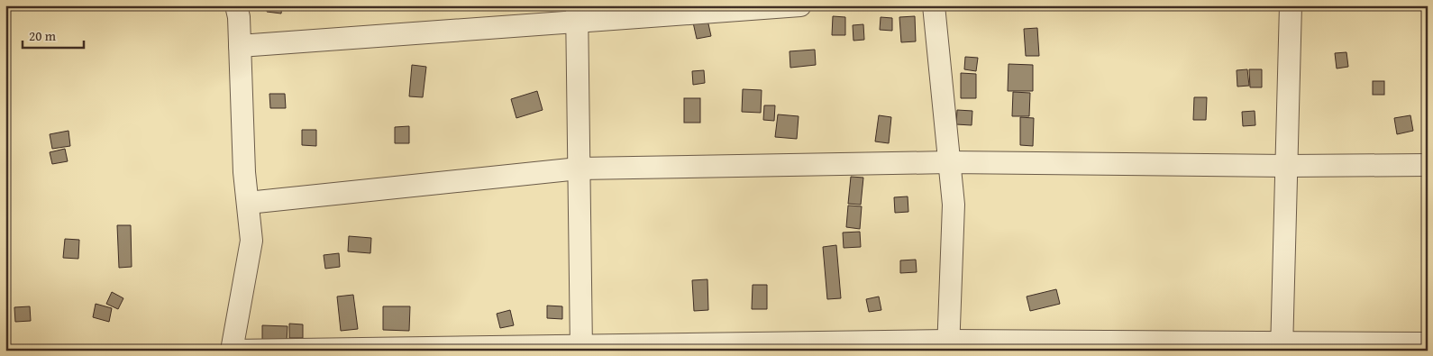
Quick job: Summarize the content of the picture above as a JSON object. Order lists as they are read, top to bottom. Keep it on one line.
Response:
{"scale_bar":"20 m"}
